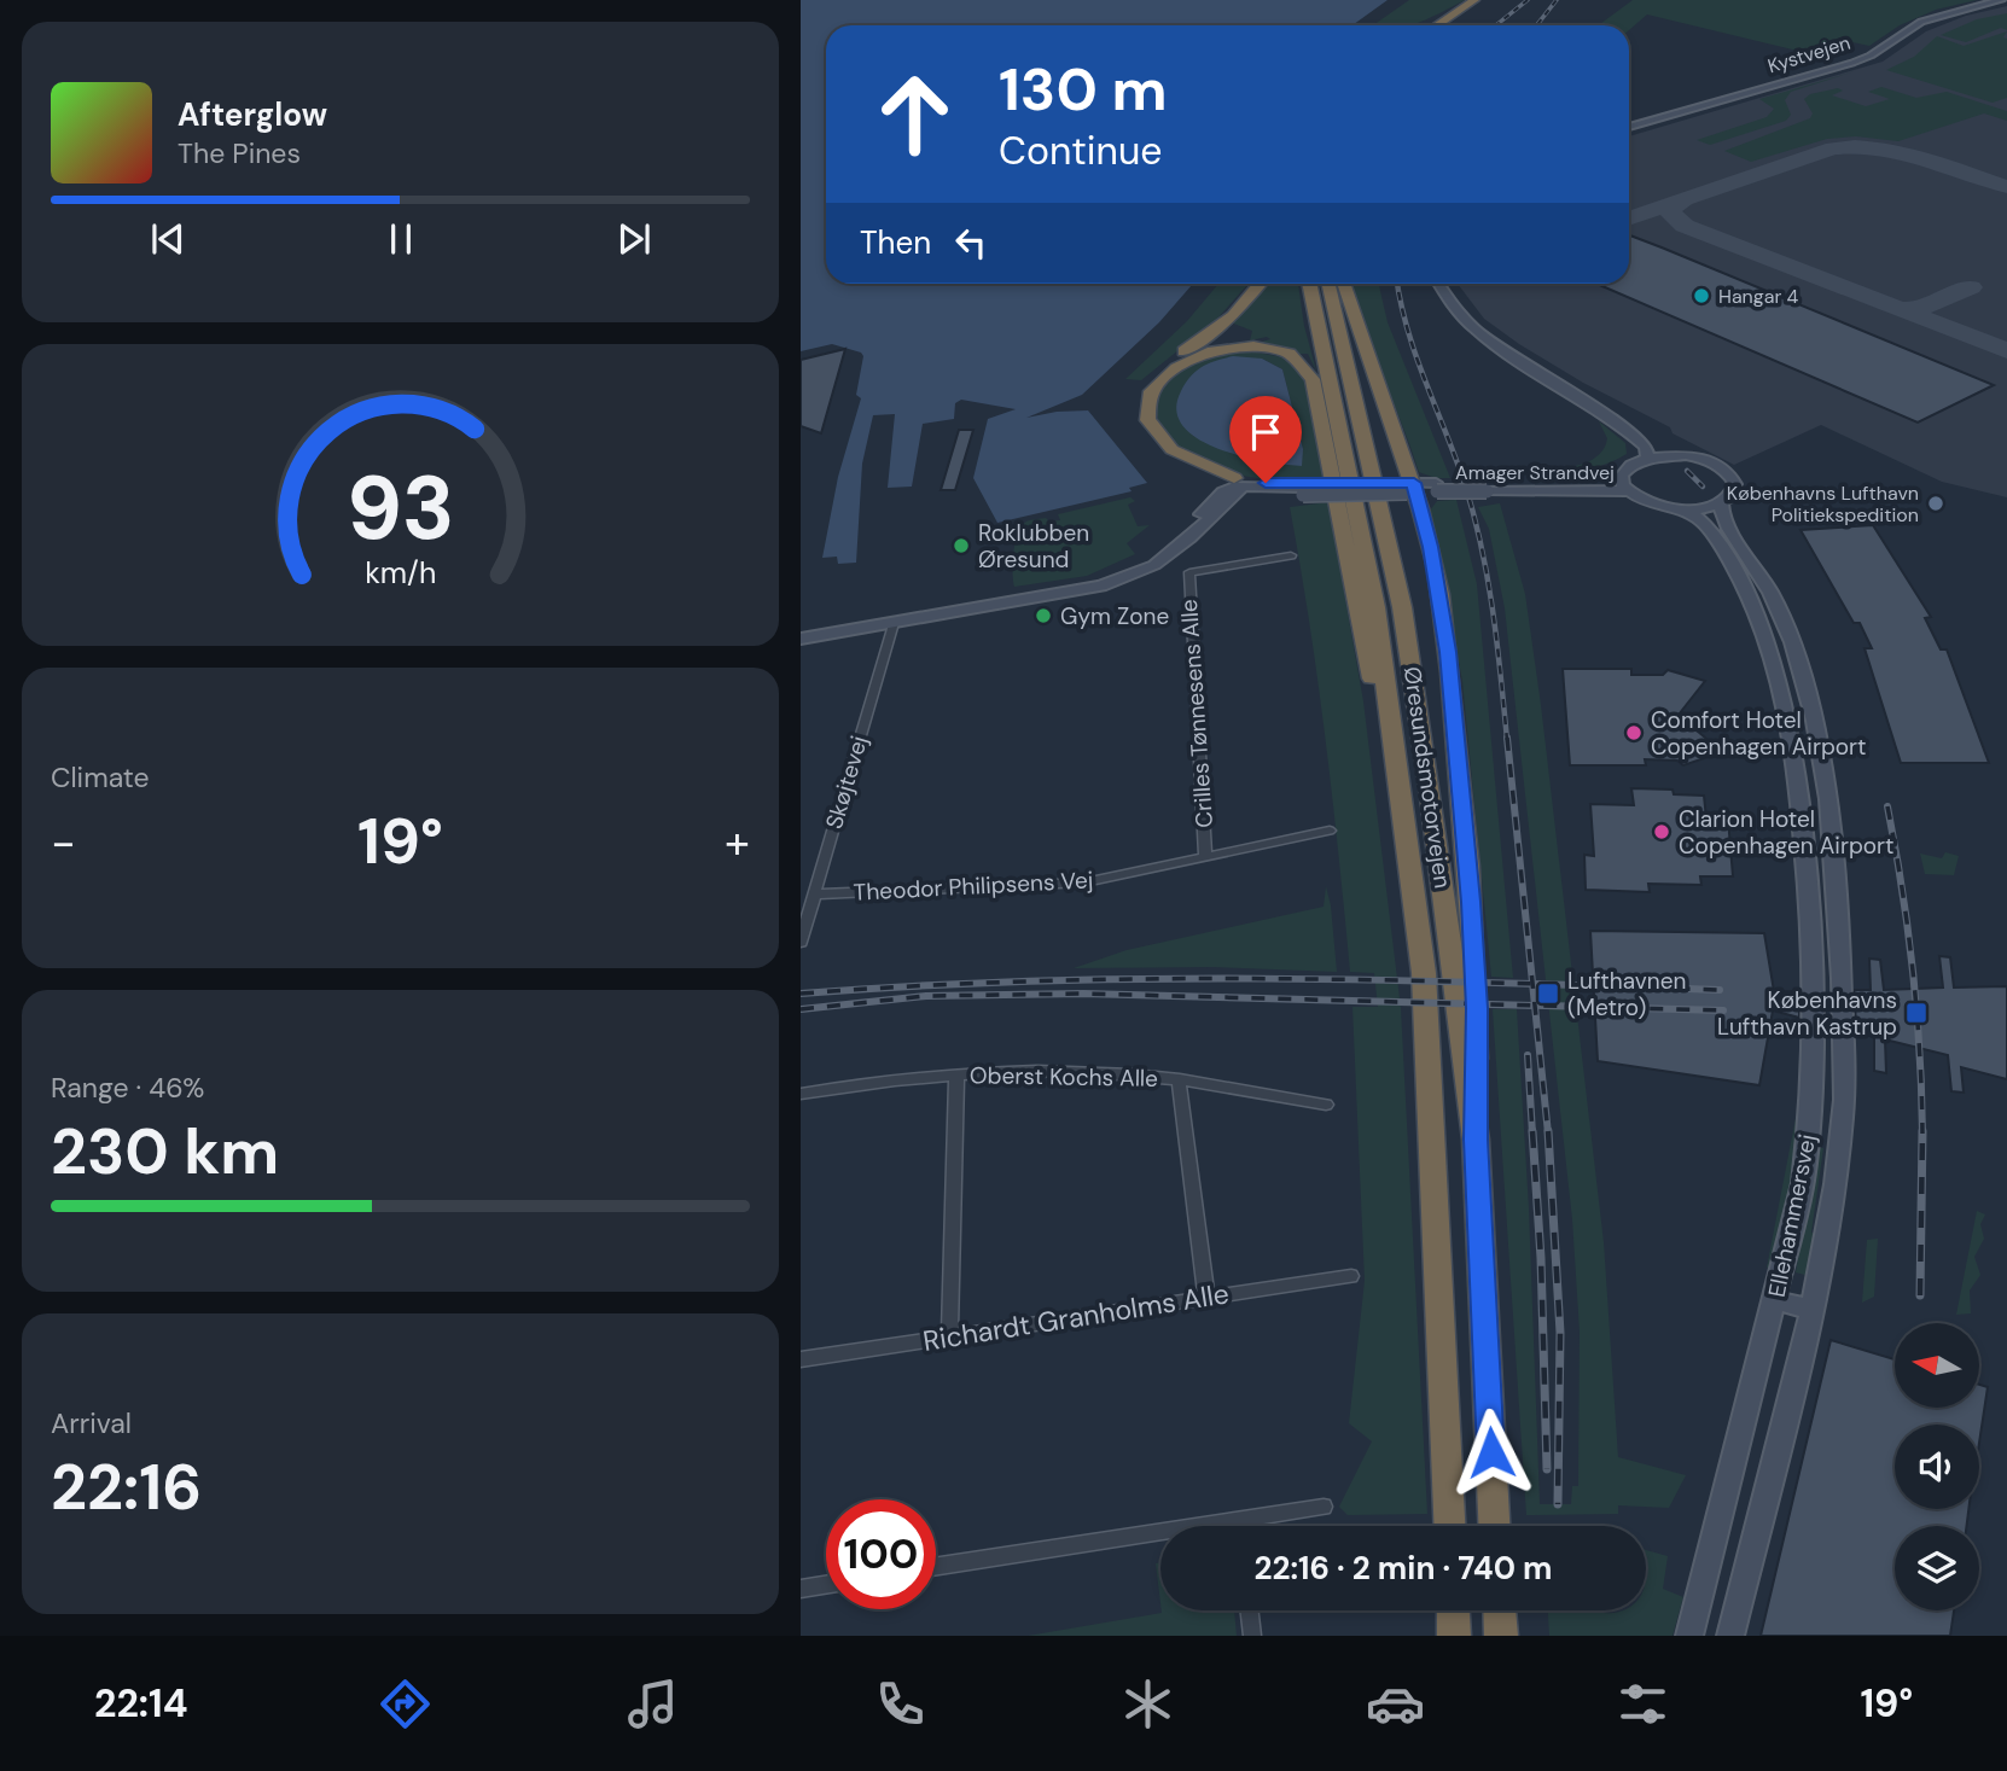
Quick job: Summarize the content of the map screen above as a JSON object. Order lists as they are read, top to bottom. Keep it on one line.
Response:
{"streets":{"highway":["Øresundsmotorvejen"],"street":["Kystvejen","Amager Strandvej","Crilles Tønnesens Alle","Skøjtevej","Theodor Philipsens Vej","Oberst Kochs Alle","Ellehammersvej","Richardt Granholms Alle"]},"crossings":[["Amager Strandvej","Ellehammersvej"],["Crilles Tønnesens Alle","Theodor Philipsens Vej"],["Skøjtevej","Theodor Philipsens Vej"]],"places":{"other":["Hangar 4","Københavns Lufthavn Politiekspedition","Roklubben Øresund","Gym Zone","Comfort Hotel Copenhagen Airport","Clarion Hotel Copenhagen Airport"],"transit":["Lufthavnen (Metro)","Københavns Lufthavn Kastrup"]},"north":"left","page":{"turn":["130 m","Continue"],"song":["Afterglow","The Pines"],"then":"Then","tile":["Climate",["Range · 46%","230 km"],["Arrival","22:16"]],"heat":["−","19°","+"],"limit":"100","trip":"22:16 · 2 min · 740 m","tabs":["22:14","19°"],"gauge":["93","km/h"]}}
